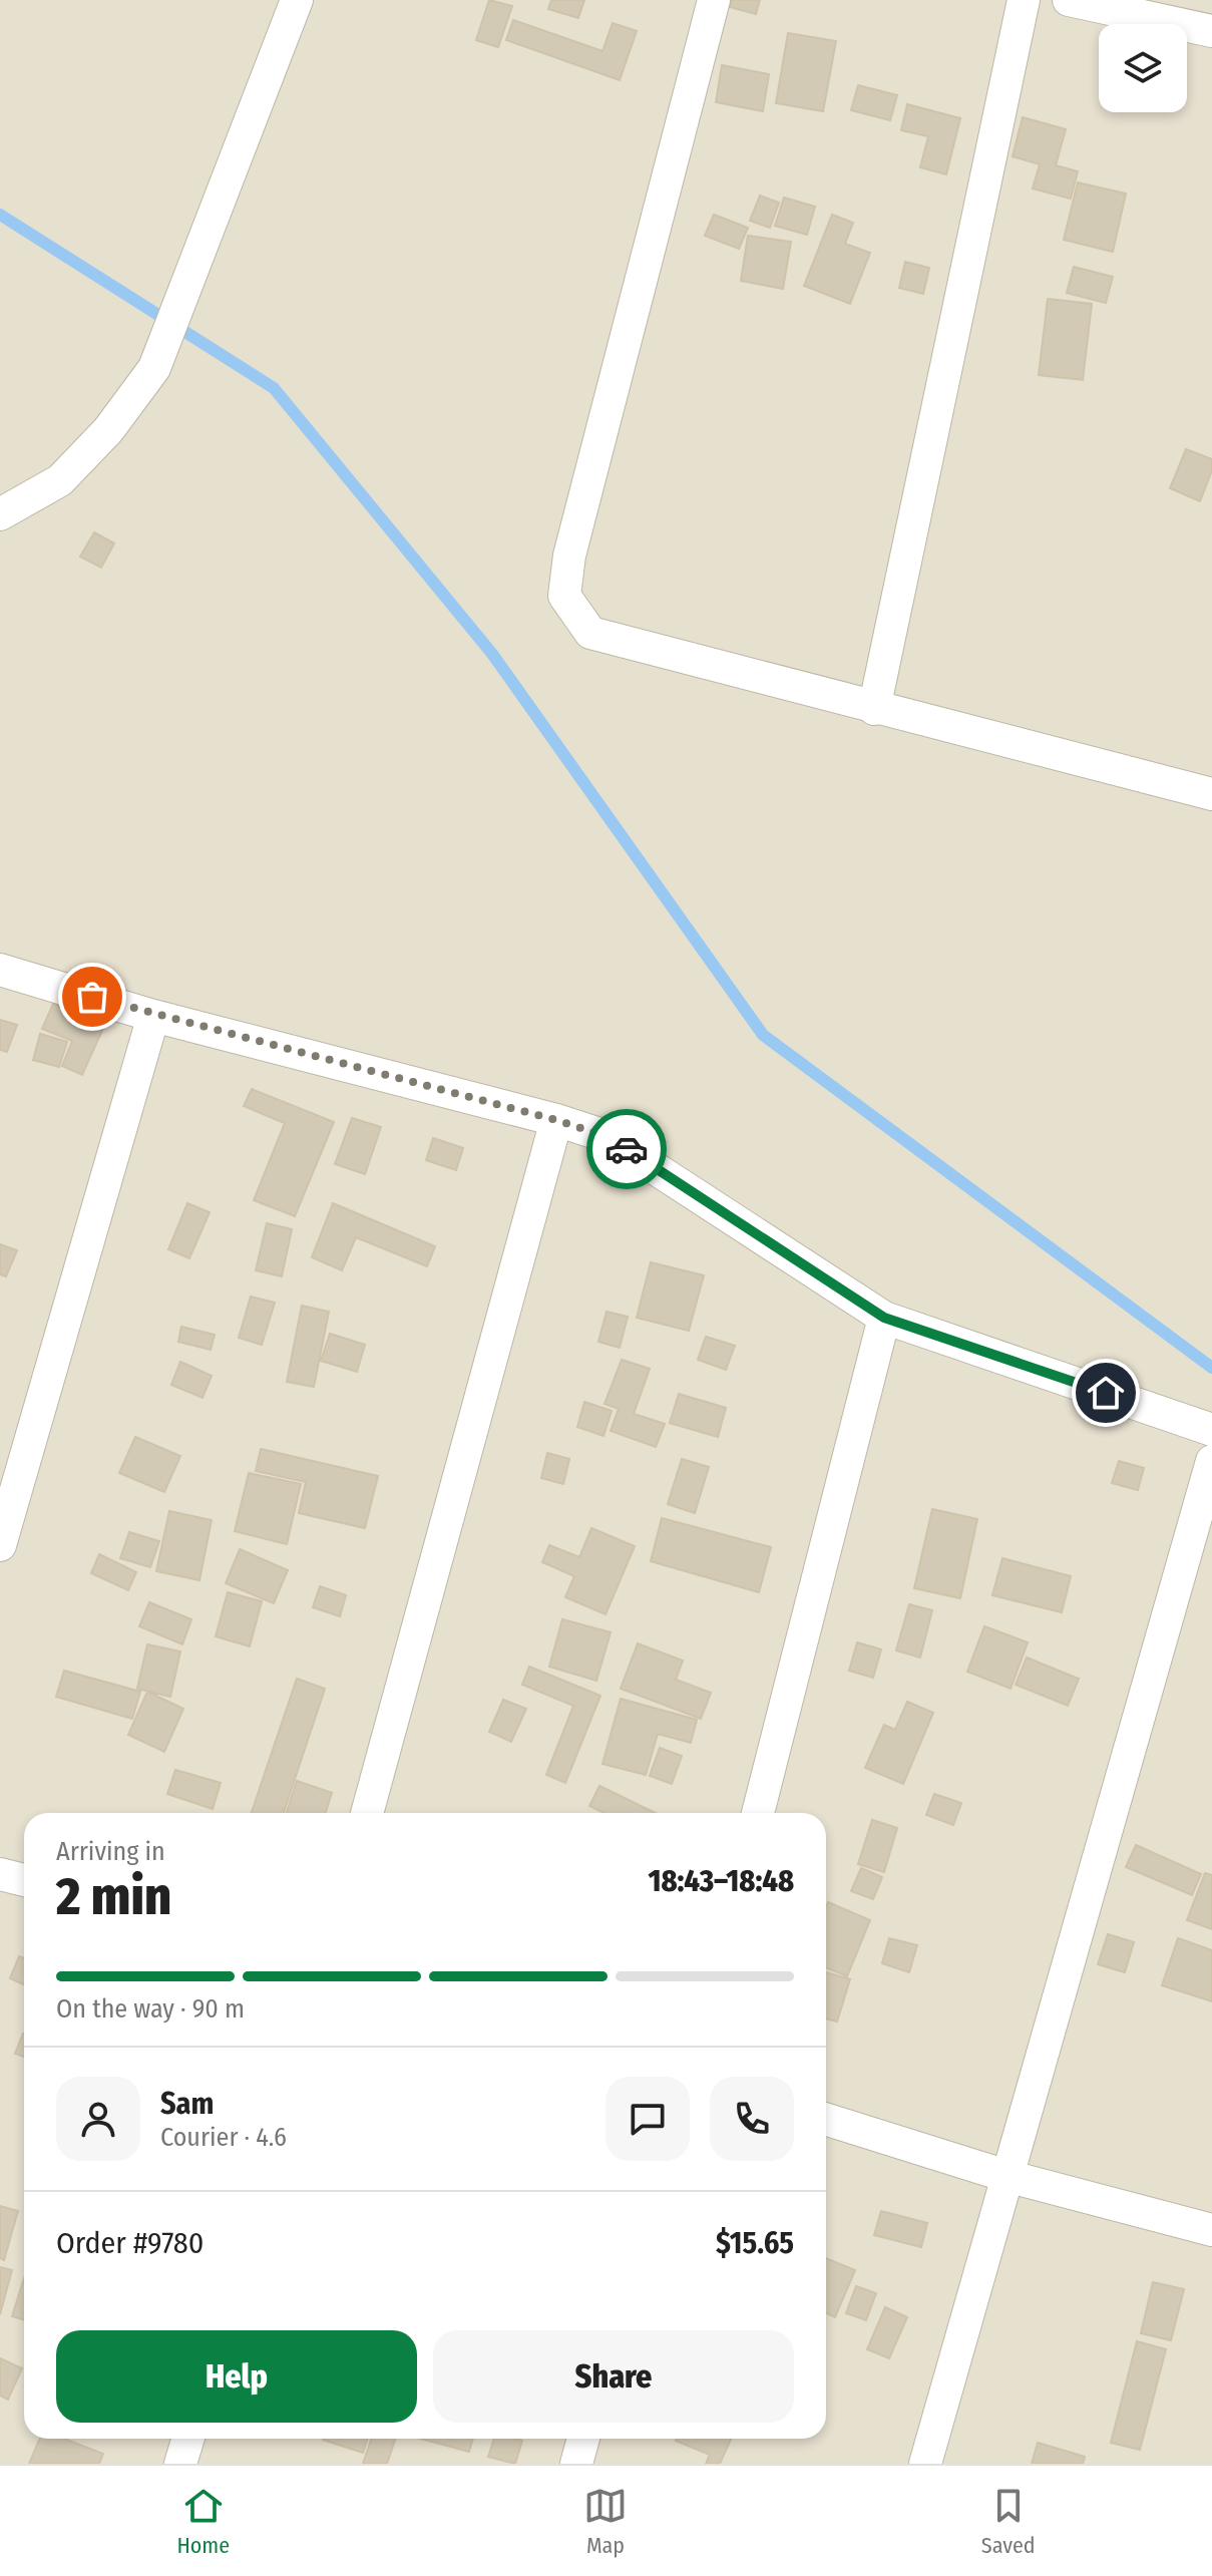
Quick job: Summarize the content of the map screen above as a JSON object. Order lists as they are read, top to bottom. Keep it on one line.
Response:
{"page":{"heading":["2 min","Arriving in","18:43–18:48"],"panel":["Sam","Courier · 4.6","Order #9780","$15.65"],"bar":"On the way · 90 m","buttons":["Help","Share"],"tabs":["Home","Map","Saved"]}}
